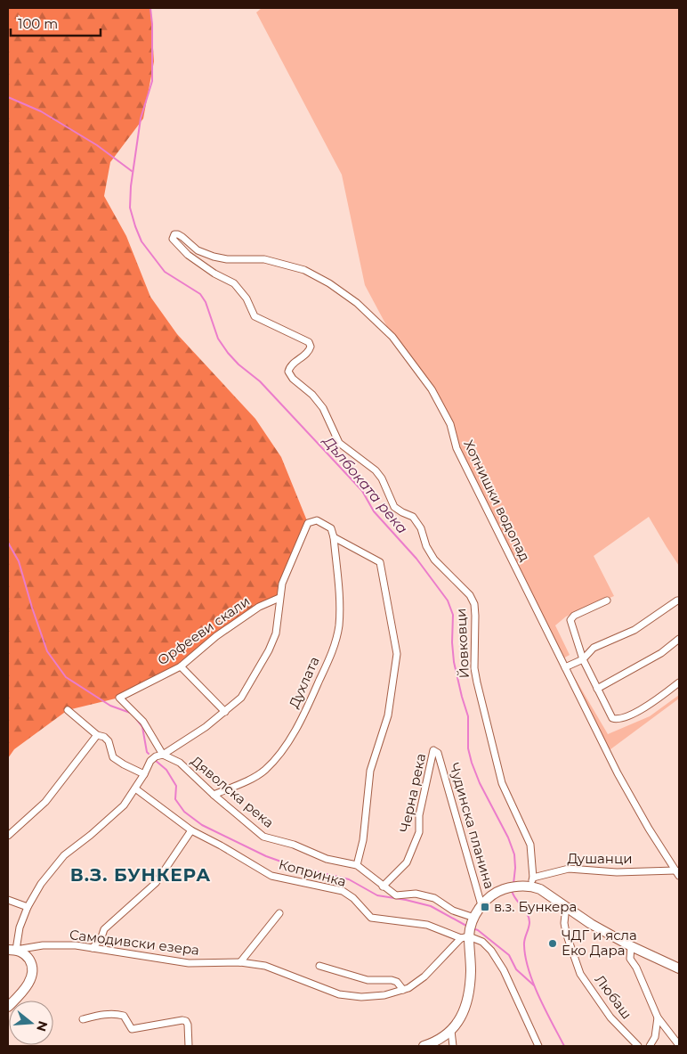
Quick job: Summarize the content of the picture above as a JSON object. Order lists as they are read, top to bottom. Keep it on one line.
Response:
{"streets":{"street":["Хотнишки водопад","Орфееви скали","Йовковци","Духлата","Дяволска река","Черна река","Чудинска планина","Душанци","Копринка","Самодивски езера","Любаш"]},"crossings":[["Хотнишки водопад","Йовковци"],["Хотнишки водопад","Душанци"],["Орфееви скали","Дяволска река"],["Йовковци","Душанци"],["Духлата","Дяволска река"],["Дяволска река","Черна река"],["Черна река","Чудинска планина"],["Копринка","Самодивски езера"]],"districts":["В.З. БУНКЕРА"],"water":["Дълбоката река"],"places":{"transit":["в.з. Бункера"],"other":["ЧДГ и ясла Еко Дара"]},"scale_bar":"100 m","north":"right"}
